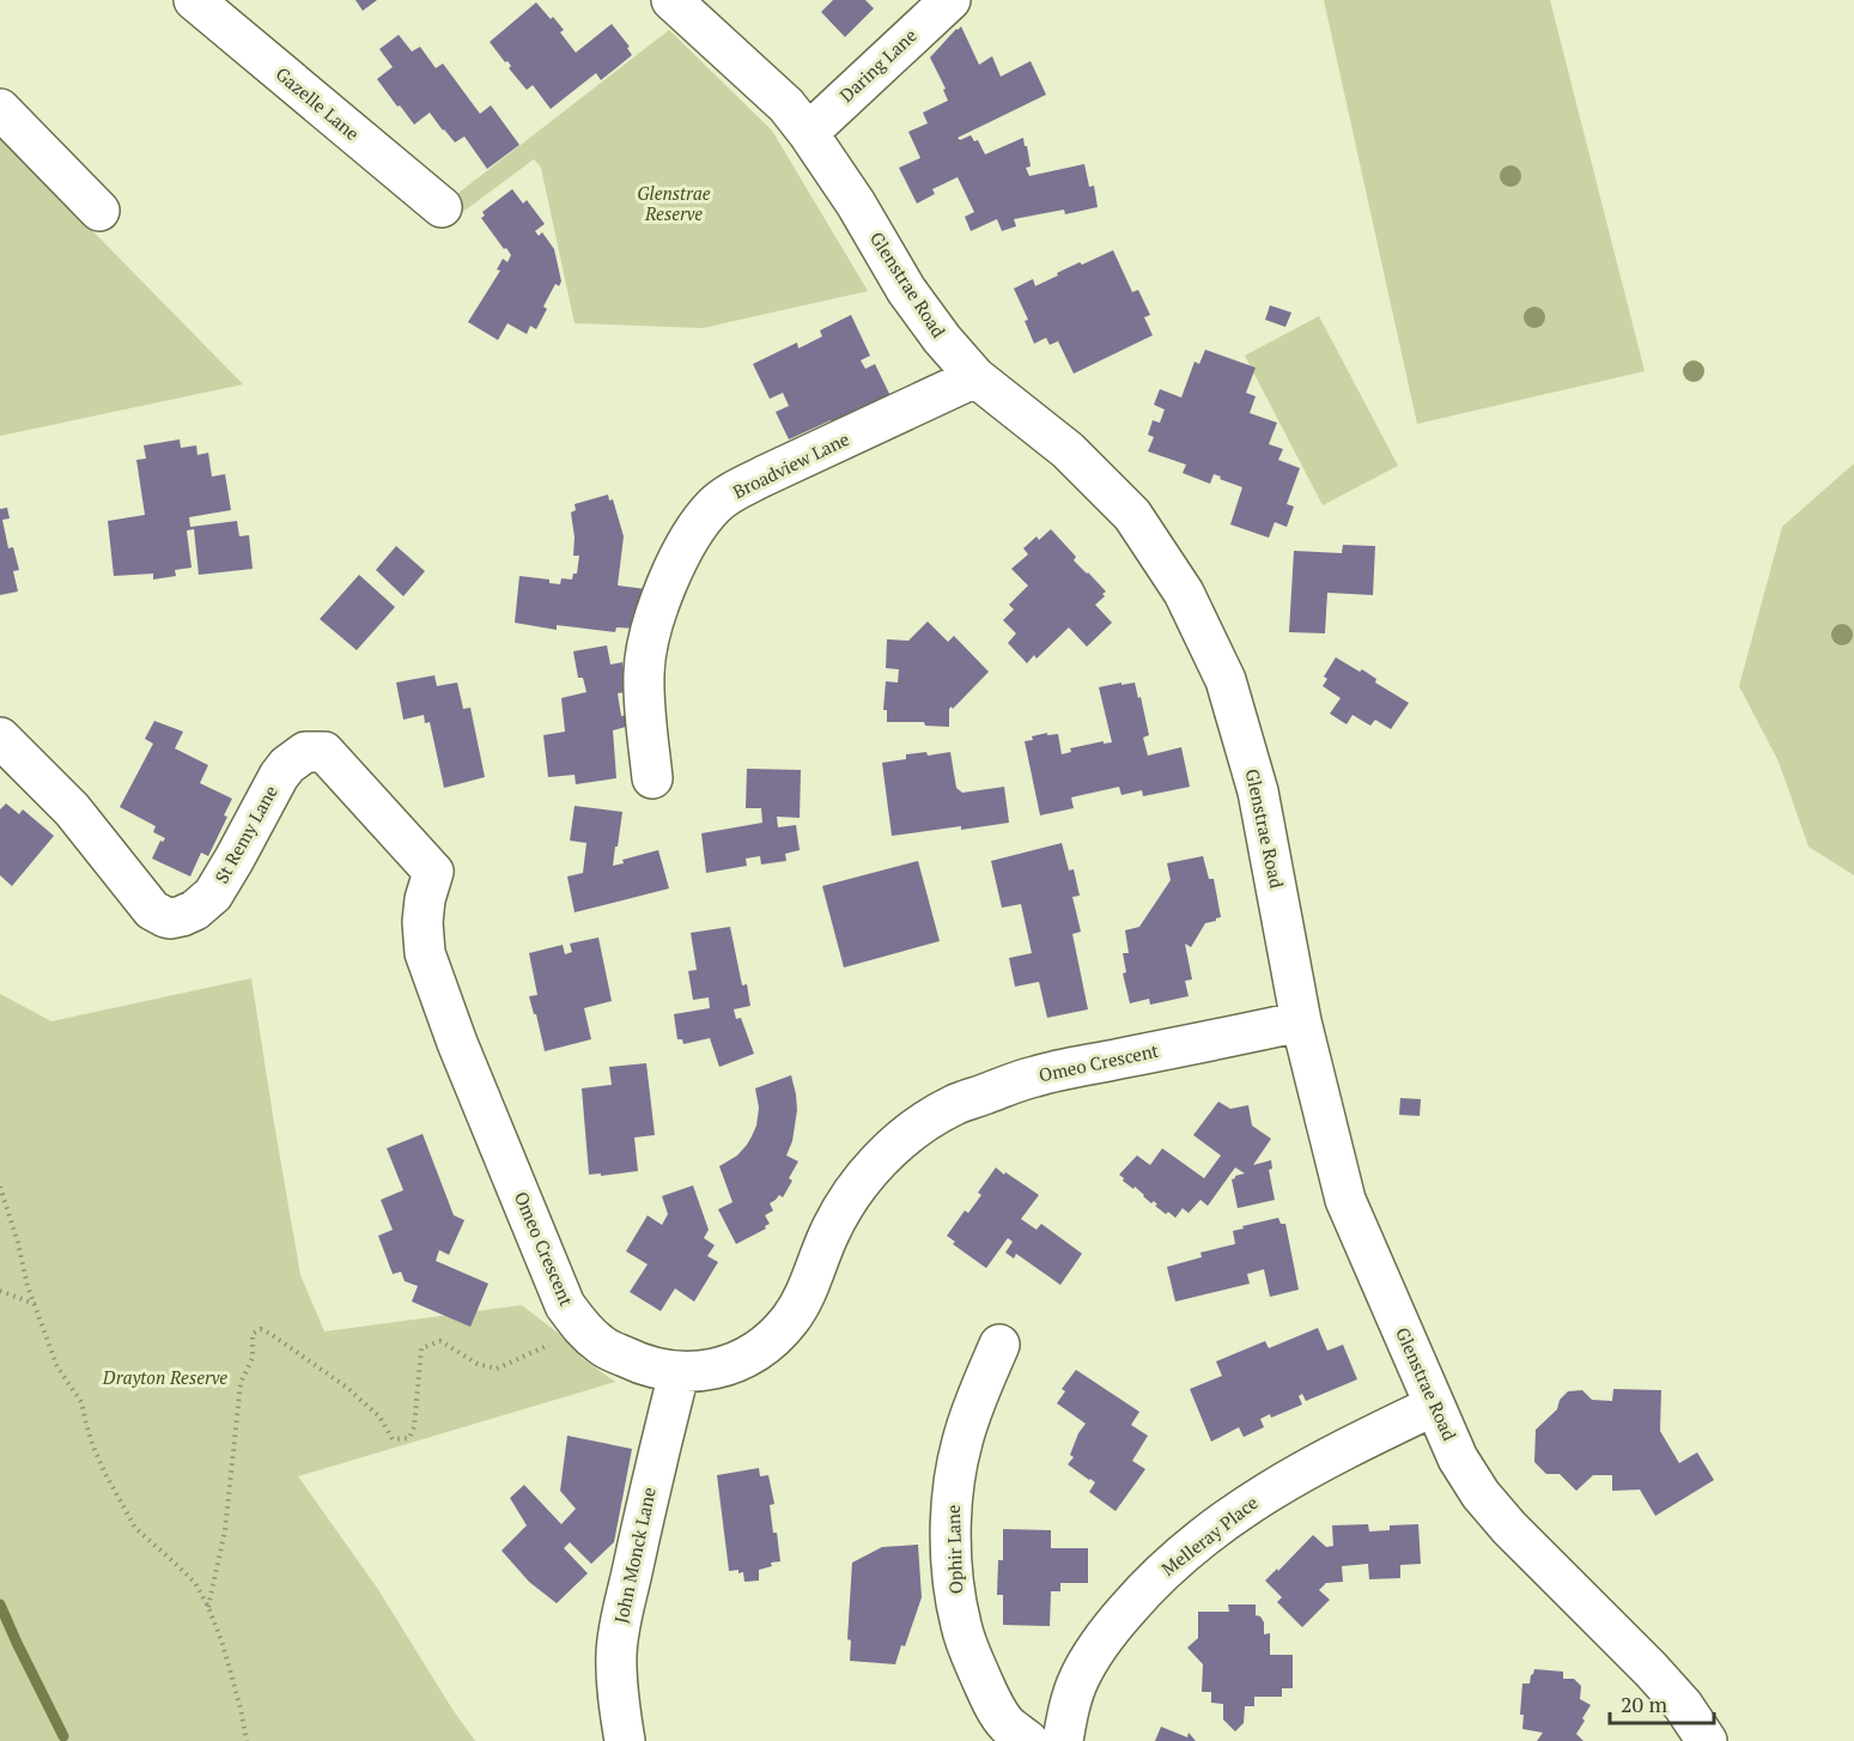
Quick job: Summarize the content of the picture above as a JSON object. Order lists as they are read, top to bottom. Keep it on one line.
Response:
{"streets":{"street":["Daring Lane","Gazelle Lane","Glenstrae Road","Broadview Lane","St Remy Lane","Omeo Crescent","Melleray Place","Ophir Lane","John Monck Lane"]},"crossings":[["Daring Lane","Glenstrae Road"],["Glenstrae Road","Broadview Lane"],["Glenstrae Road","Omeo Crescent"],["Glenstrae Road","Melleray Place"],["St Remy Lane","Omeo Crescent"],["Omeo Crescent","John Monck Lane"]],"parks":["Glenstrae Reserve","Drayton Reserve"],"scale_bar":"20 m"}
